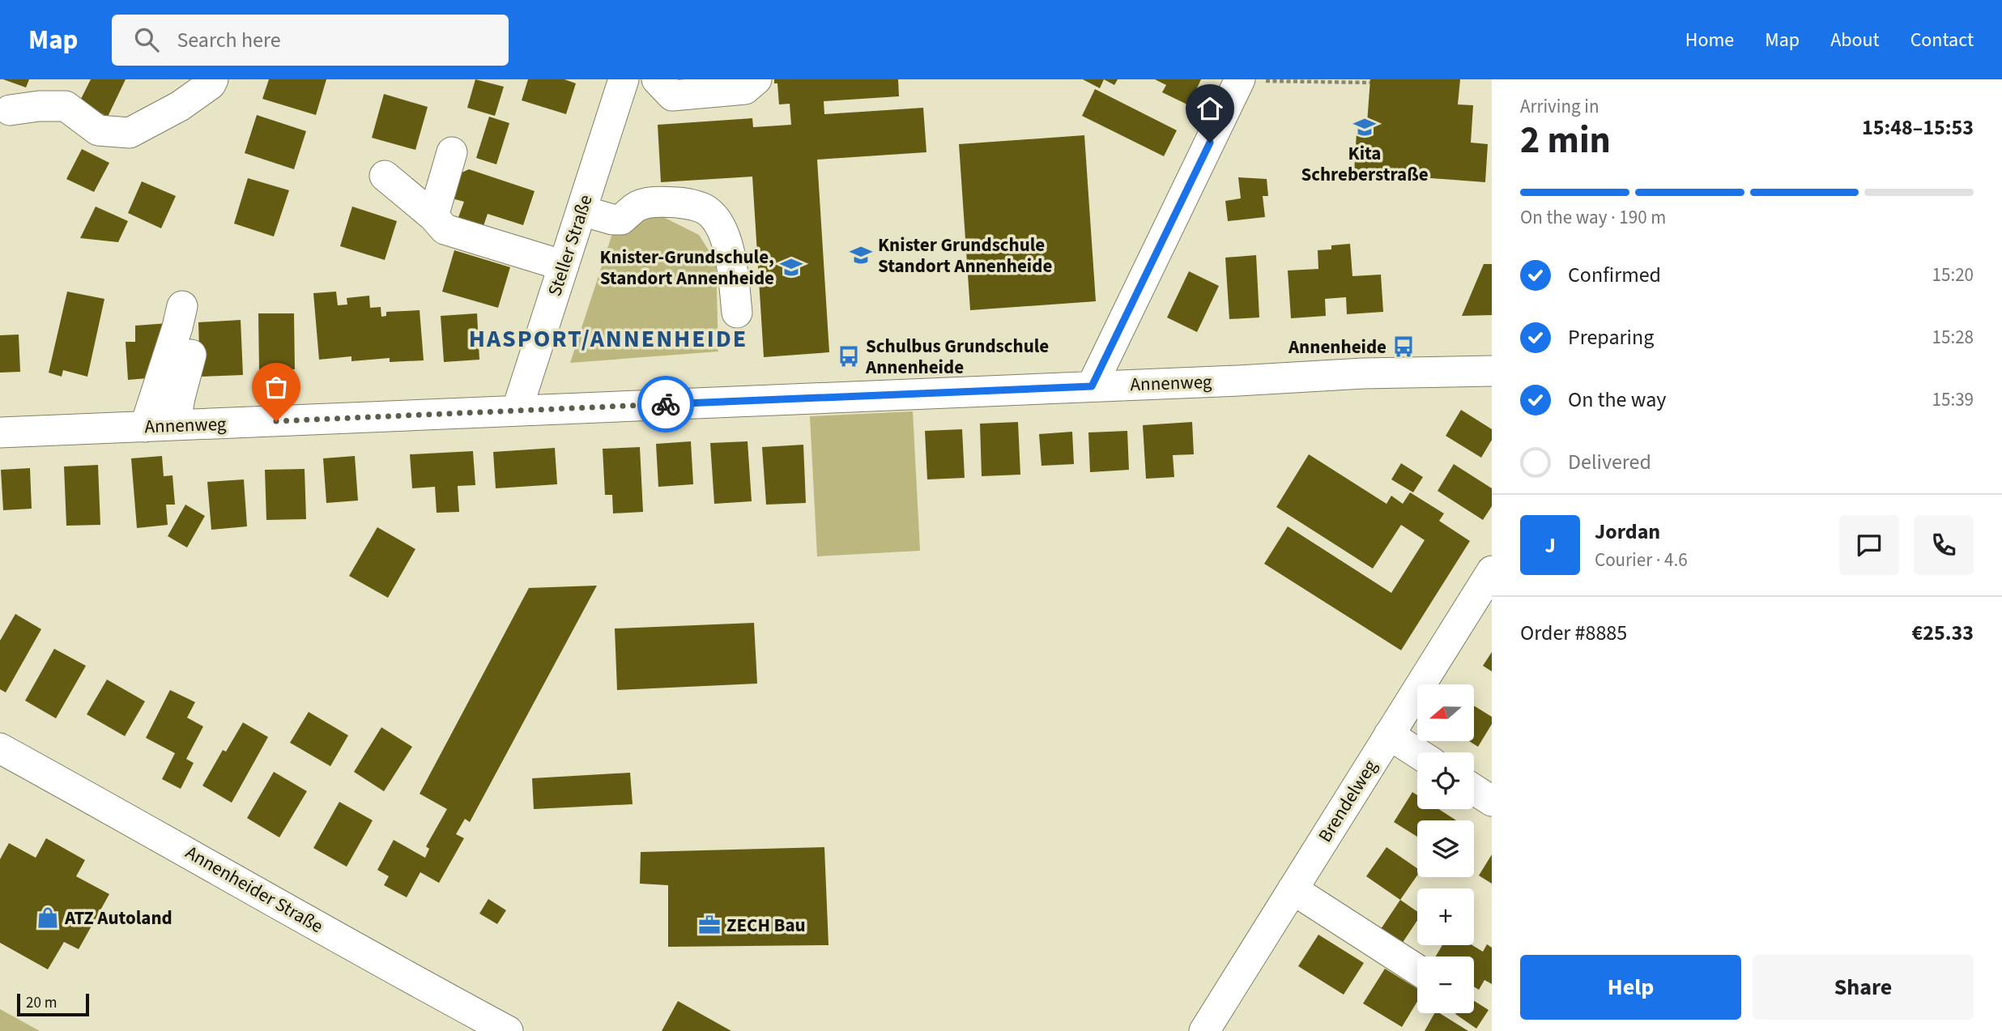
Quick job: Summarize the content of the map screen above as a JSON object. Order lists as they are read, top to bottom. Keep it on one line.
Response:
{"streets":{"street":["Steller Straße","Annenweg","Brendelweg","Annenheider Straße"]},"crossings":[["Steller Straße","Annenweg"]],"districts":["HASPORT/ANNENHEIDE"],"places":{"school or university":["Kita Schreberstraße","Knister Grundschule Standort Annenheide","Knister-Grundschule, Standort Annenheide"],"bus stop":["Annenheide","Schulbus Grundschule Annenheide"],"shop":["ATZ Autoland"],"office":["ZECH Bau"]},"scale_bar":"20 m","north":"left","page":{"header":"Map","search":"Search here","nav":["Home","Map","About","Contact"],"heading":["2 min","Arriving in","15:48–15:53"],"panel":["Jordan","Courier · 4.6","Order #8885","€25.33"],"bar":"On the way · 190 m","list":[["Confirmed","15:20"],["Preparing","15:28"],["On the way","15:39"],"Delivered"],"round":"J","map_buttons":["+","−"],"buttons":["Help","Share"],"scale":"20 m"}}
